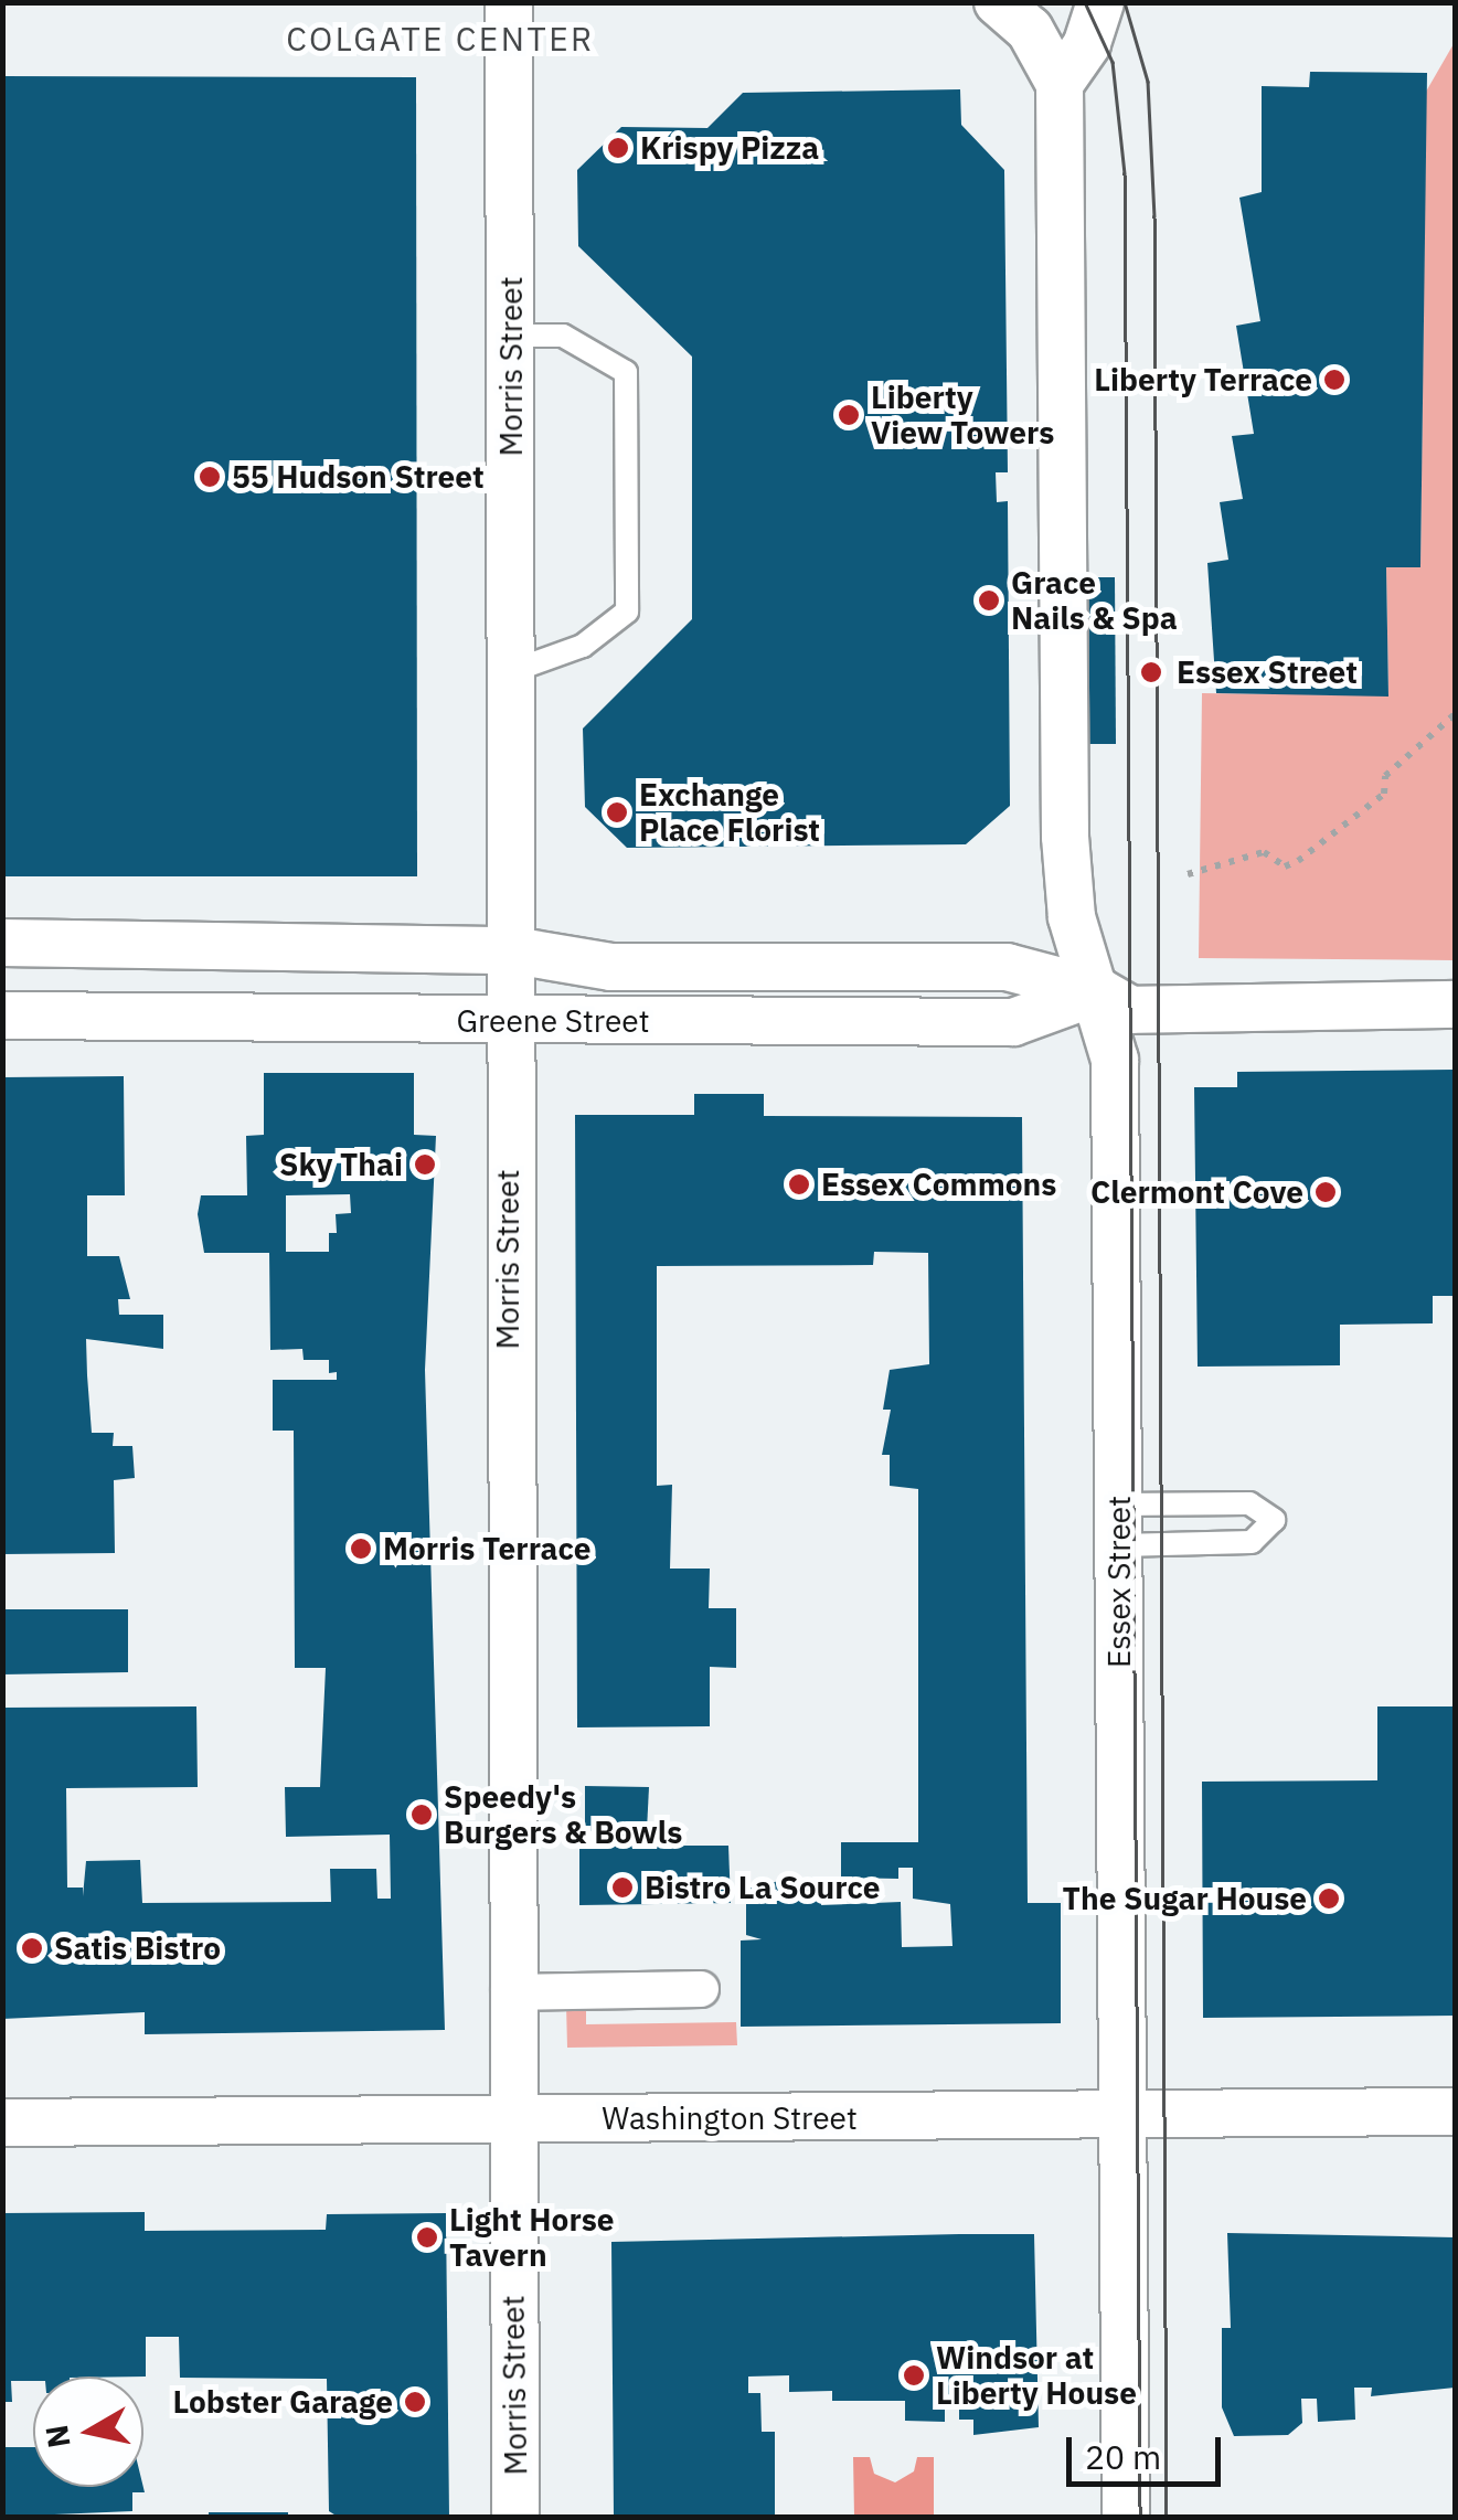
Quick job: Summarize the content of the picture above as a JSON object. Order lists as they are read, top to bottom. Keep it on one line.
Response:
{"streets":{"street":["Morris Street","Greene Street","Essex Street","Washington Street"]},"crossings":[["Morris Street","Greene Street"],["Morris Street","Washington Street"],["Greene Street","Essex Street"],["Essex Street","Washington Street"]],"districts":["COLGATE CENTER"],"places":["Krispy Pizza","Liberty Terrace","Liberty View Towers","55 Hudson Street","Grace Nails & Spa","Essex Street","Exchange Place Florist","Sky Thai","Essex Commons","Clermont Cove","Morris Terrace","Speedy's Burgers & Bowls","Bistro La Source","The Sugar House","Satis Bistro","Light Horse Tavern","Windsor at Liberty House","Lobster Garage"],"scale_bar":"20 m","north":"left"}
